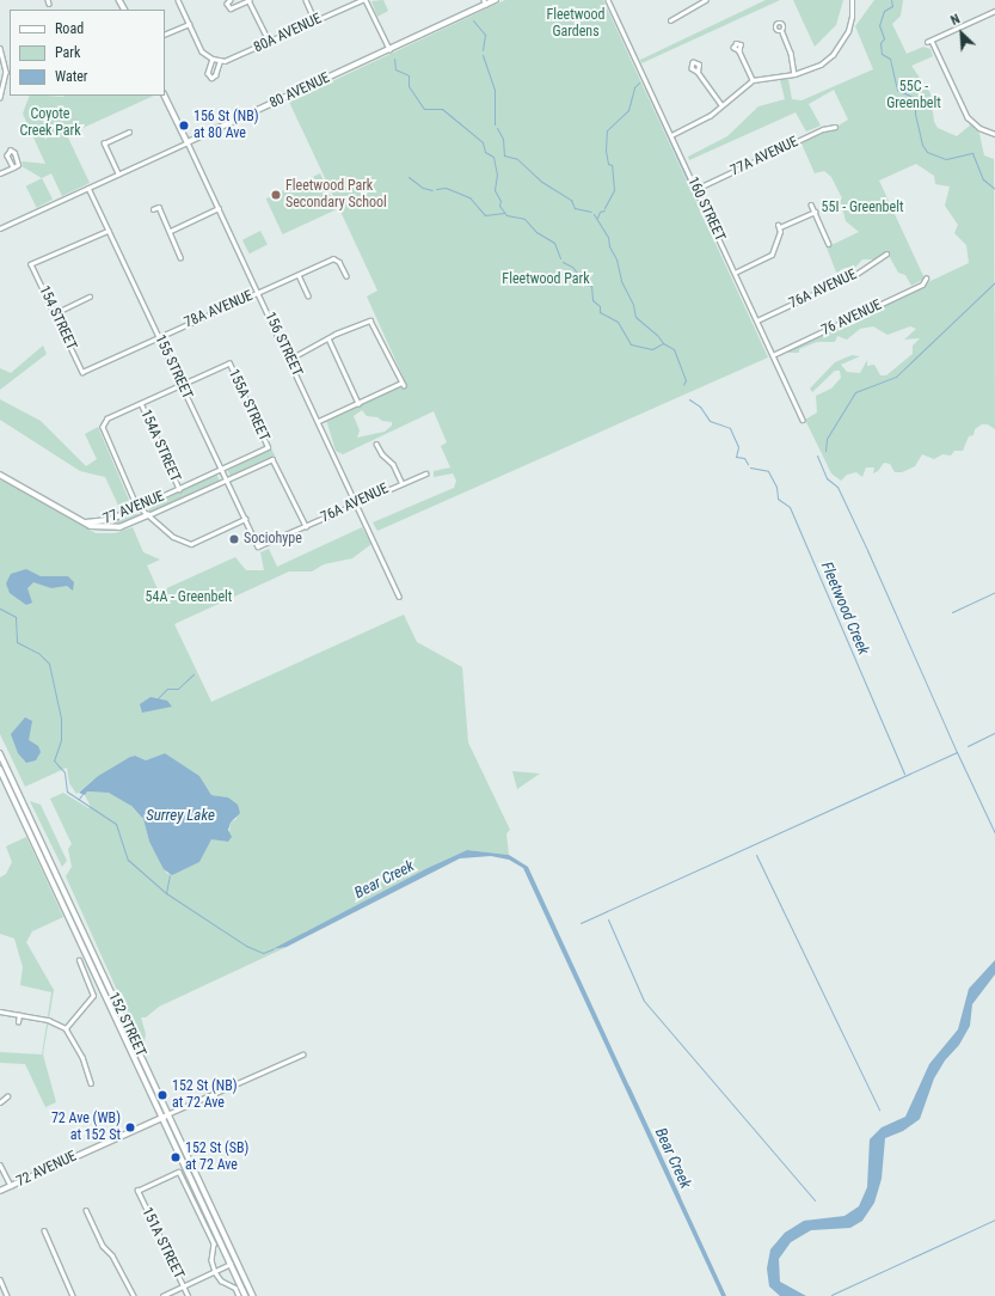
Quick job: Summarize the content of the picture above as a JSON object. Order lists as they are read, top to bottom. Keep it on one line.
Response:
{"streets":{"main road":["80 AVENUE","156 STREET","77 AVENUE","152 STREET","72 AVENUE"],"street":["80A AVENUE","77A AVENUE","160 STREET","76A AVENUE","78A AVENUE","154 STREET","76 AVENUE","155 STREET","155A STREET","154A STREET","151A STREET"]},"crossings":[["80 AVENUE","156 STREET"],["80 AVENUE","155 STREET"],["77A AVENUE","160 STREET"],["160 STREET","76A AVENUE"],["160 STREET","76 AVENUE"],["76A AVENUE","156 STREET"],["76A AVENUE","155 STREET"],["76A AVENUE","155A STREET"],["78A AVENUE","154 STREET"],["78A AVENUE","156 STREET"],["78A AVENUE","155 STREET"],["154 STREET","155 STREET"],["155 STREET","155A STREET"],["155 STREET","77 AVENUE"],["155A STREET","77 AVENUE"],["154A STREET","77 AVENUE"],["152 STREET","72 AVENUE"]],"water":["Fleetwood Creek","Surrey Lake","Bear Creek"],"parks":["Fleetwood Gardens","55C - Greenbelt","Coyote Creek Park","55I - Greenbelt","Fleetwood Park","54A - Greenbelt"],"places":["156 St (NB) at 80 Ave","Fleetwood Park Secondary School","Sociohype","152 St (NB) at 72 Ave","72 Ave (WB) at 152 St","152 St (SB) at 72 Ave"],"legend":["Road","Park","Water"],"north":"top left"}
